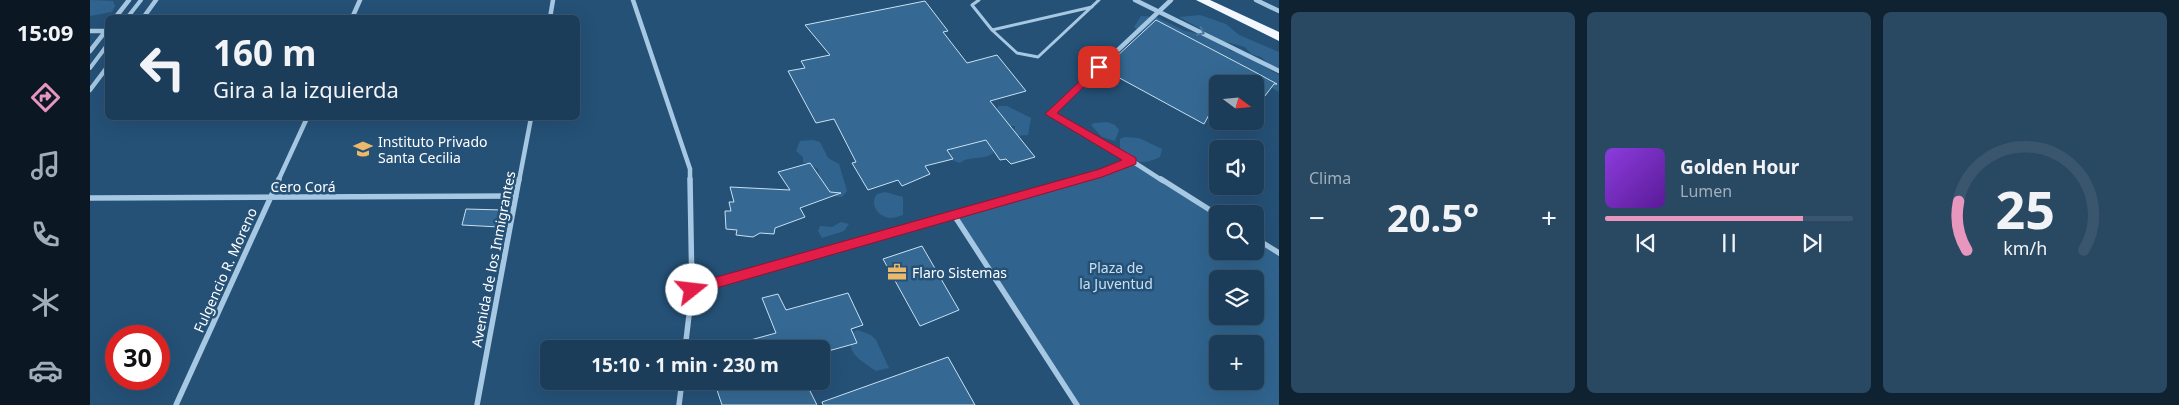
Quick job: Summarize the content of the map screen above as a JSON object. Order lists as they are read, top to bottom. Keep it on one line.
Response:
{"streets":{"street":["Cero Corá","Avenida de los Inmigrantes","Fulgencio R. Moreno"]},"crossings":[["Cero Corá","Avenida de los Inmigrantes"],["Cero Corá","Fulgencio R. Moreno"]],"parks":["Plaza de la Juventud"],"places":{"school or university":["Instituto Privado Santa Cecilia"],"office":["Flaro Sistemas"]},"north":"right","page":{"tabs":"15:09","tile":"Clima","turn":["160 m","Gira a la izquierda"],"map_buttons":"+","song":["Golden Hour","Lumen"],"heat":["−","20.5°","+"],"limit":"30","trip":"15:10 · 1 min · 230 m","gauge":["25","km/h"]}}
